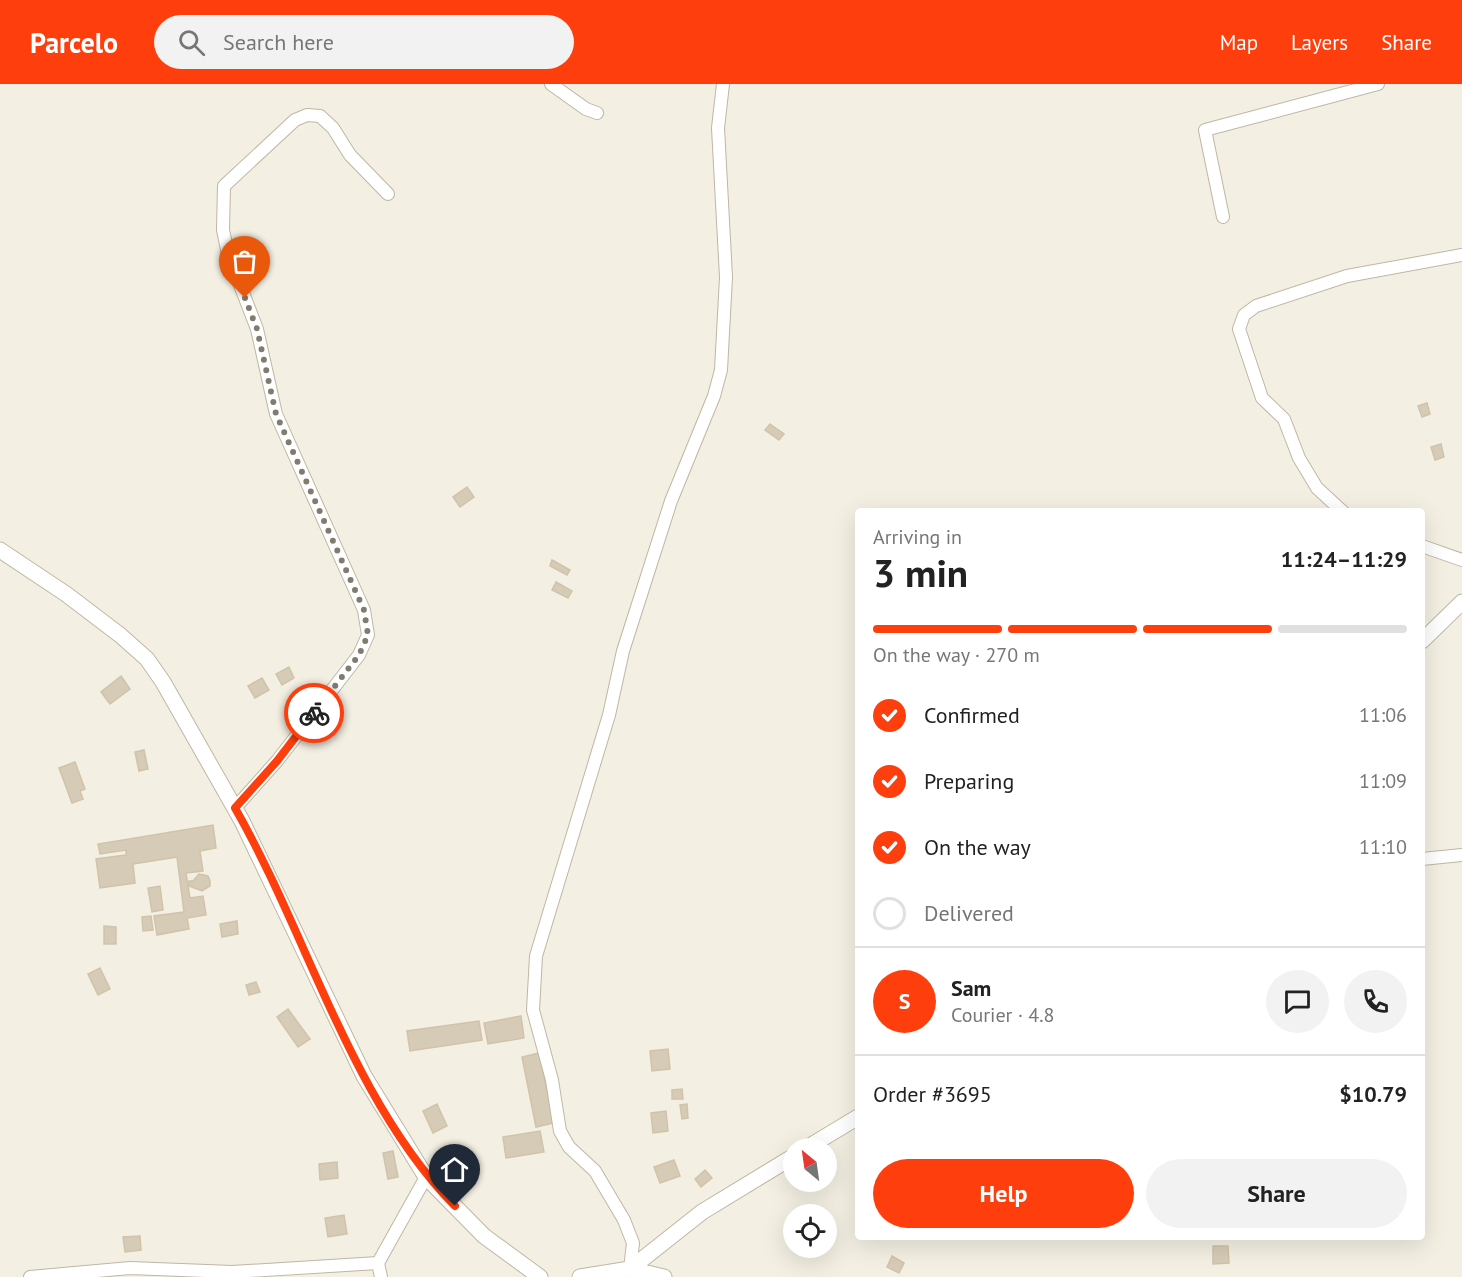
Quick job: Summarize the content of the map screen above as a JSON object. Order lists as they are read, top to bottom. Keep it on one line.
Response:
{"north":"top left","page":{"header":"Parcelo","search":"Search here","nav":["Map","Layers","Share"],"heading":["3 min","Arriving in","11:24–11:29"],"panel":["Sam","Courier · 4.8","Order #3695","$10.79"],"bar":"On the way · 270 m","list":[["Confirmed","11:06"],["Preparing","11:09"],["On the way","11:10"],"Delivered"],"round":"S","buttons":["Help","Share"]}}
